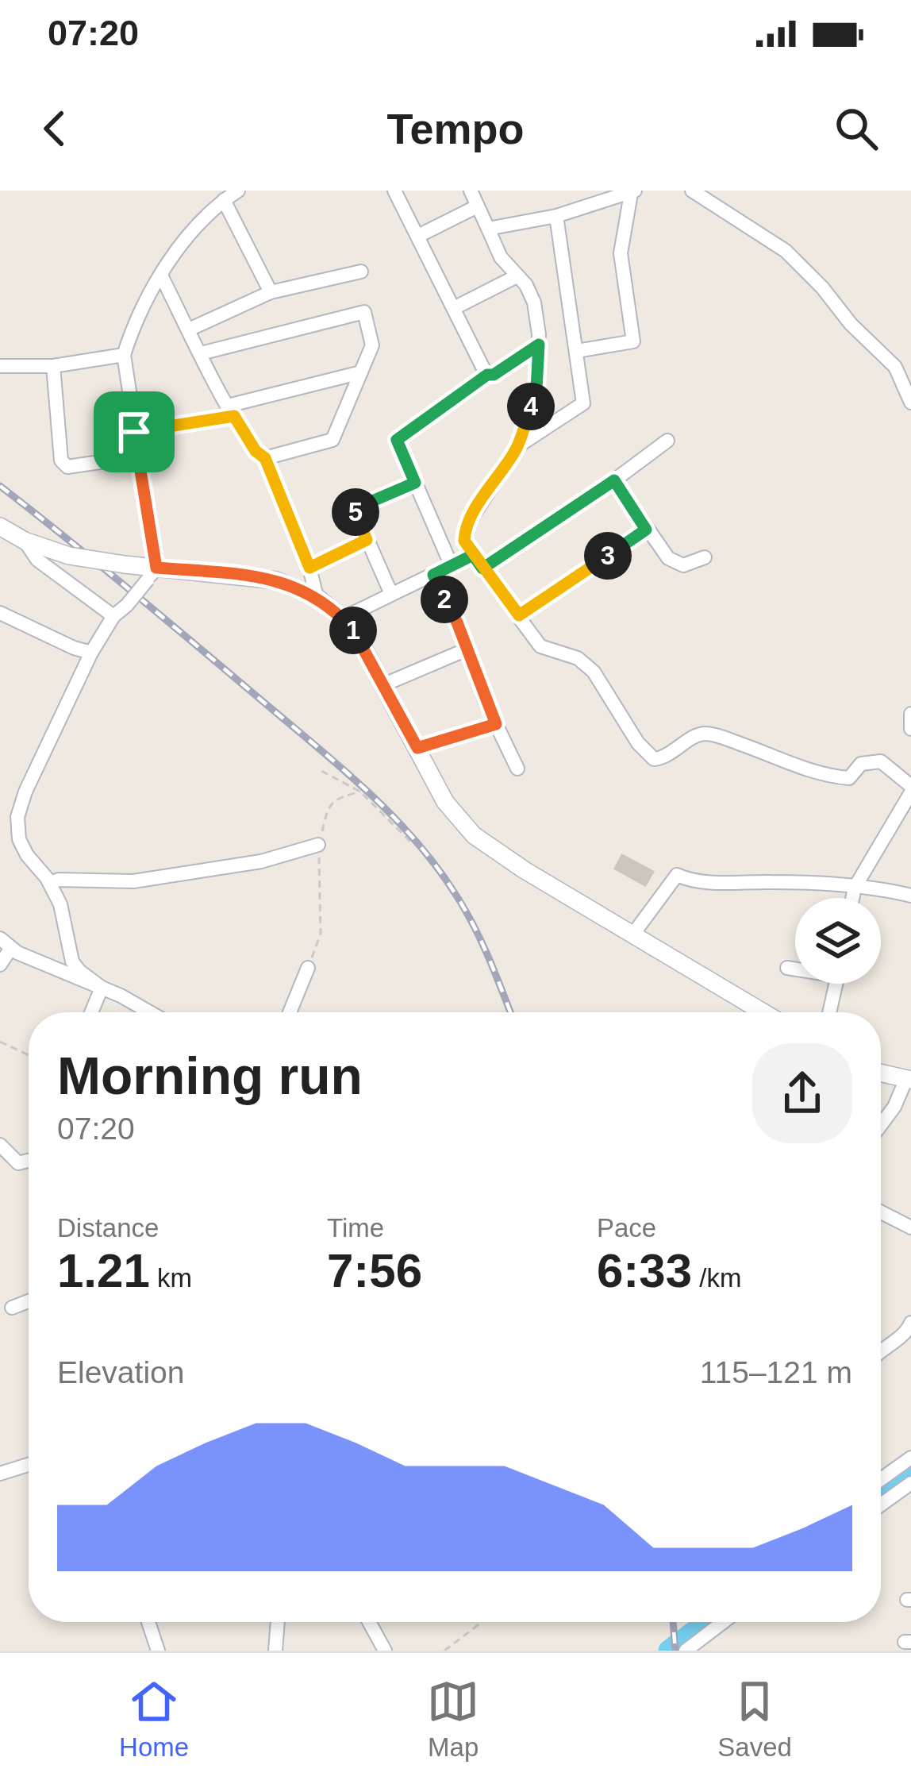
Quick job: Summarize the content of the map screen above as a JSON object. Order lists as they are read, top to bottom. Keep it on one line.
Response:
{"page":{"status":"07:20","header":"Tempo","pins":["4","5","3","2","1"],"heading":["Morning run","07:20"],"stats":[["Distance","1.21 km"],["Time","7:56"],["Pace","6:33 /km"]],"chart":["Elevation","115–121 m"],"tabs":["Home","Map","Saved"]}}
